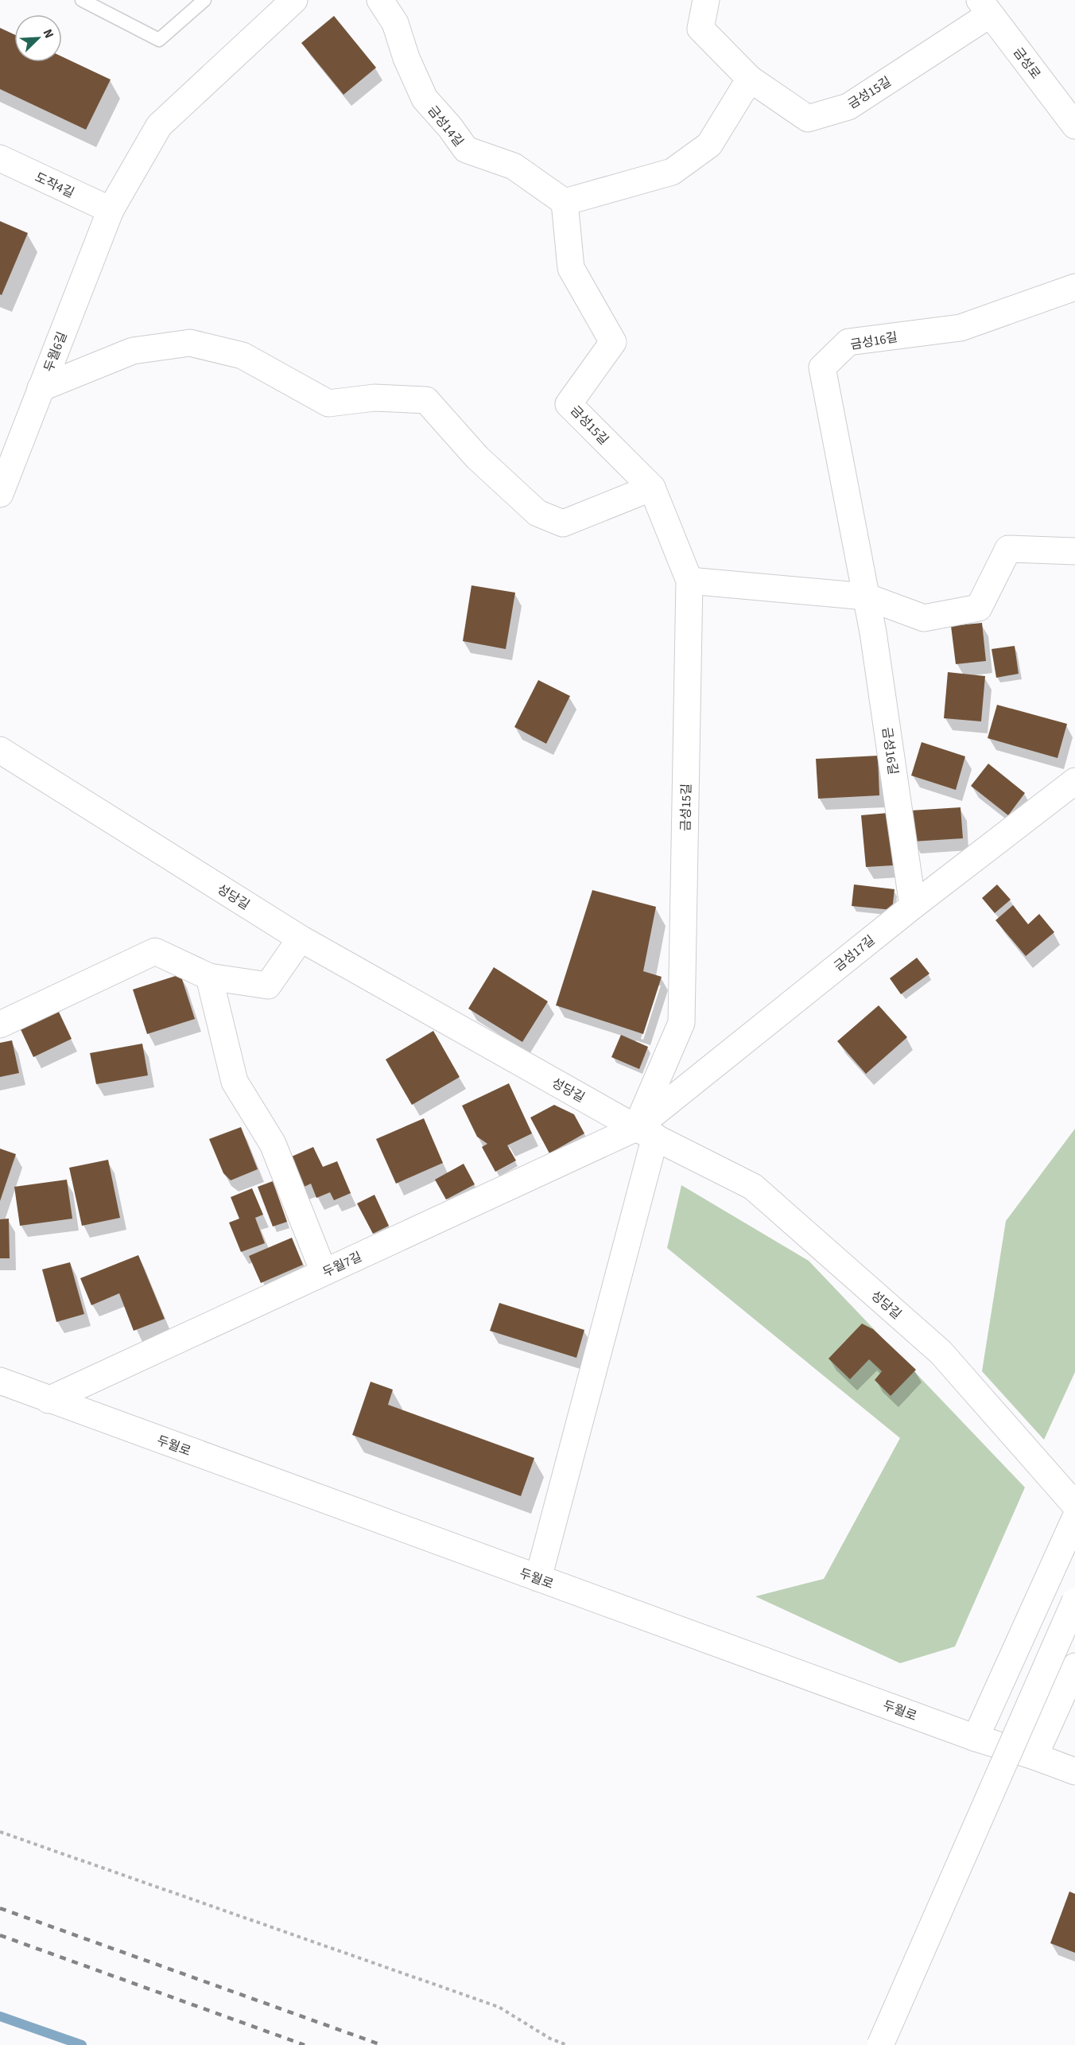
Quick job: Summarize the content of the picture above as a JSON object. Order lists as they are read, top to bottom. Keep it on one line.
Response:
{"streets":{"street":["금성로","금성15길","금성14길","도작4길","금성16길","두월6길","성당길","금성17길","두월7길","두월로"]},"crossings":[["금성로","금성15길"],["금성15길","금성14길"],["금성15길","성당길"],["금성15길","금성17길"],["금성15길","두월7길"],["금성15길","두월로"],["도작4길","두월6길"],["금성16길","금성17길"],["성당길","금성17길"],["성당길","두월7길"],["금성17길","두월7길"],["두월7길","두월로"]],"north":"top right"}
